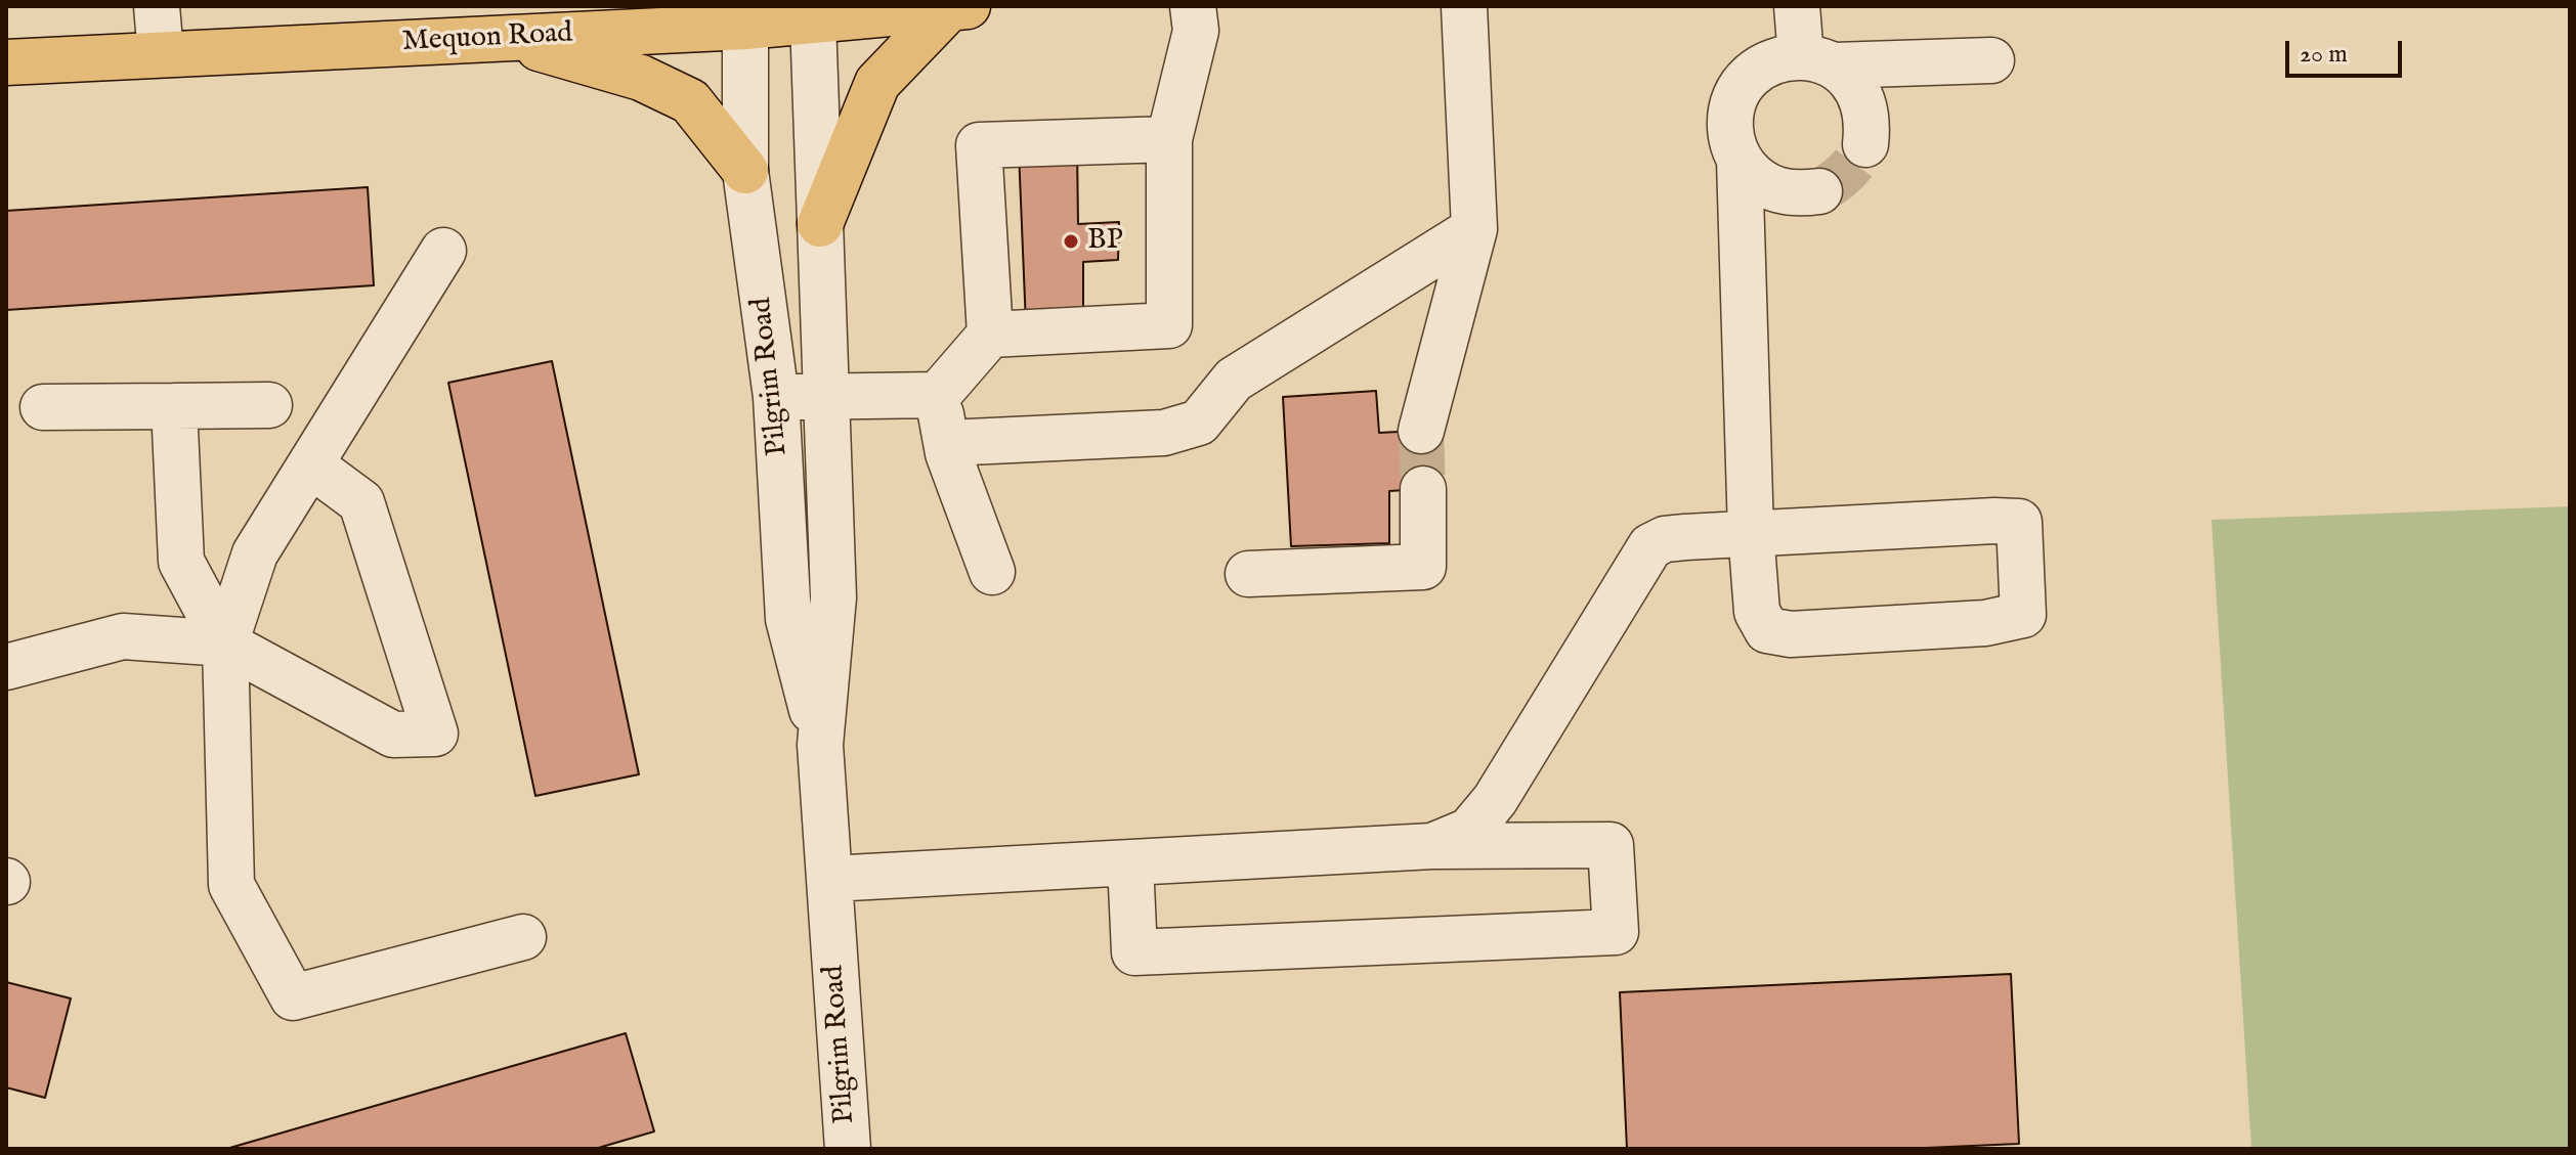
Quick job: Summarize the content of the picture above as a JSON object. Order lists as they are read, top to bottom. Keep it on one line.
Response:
{"streets":{"main road":["Mequon Road"],"street":["Pilgrim Road"]},"crossings":[["Mequon Road","Pilgrim Road"]],"places":["BP"],"scale_bar":"20 m"}
